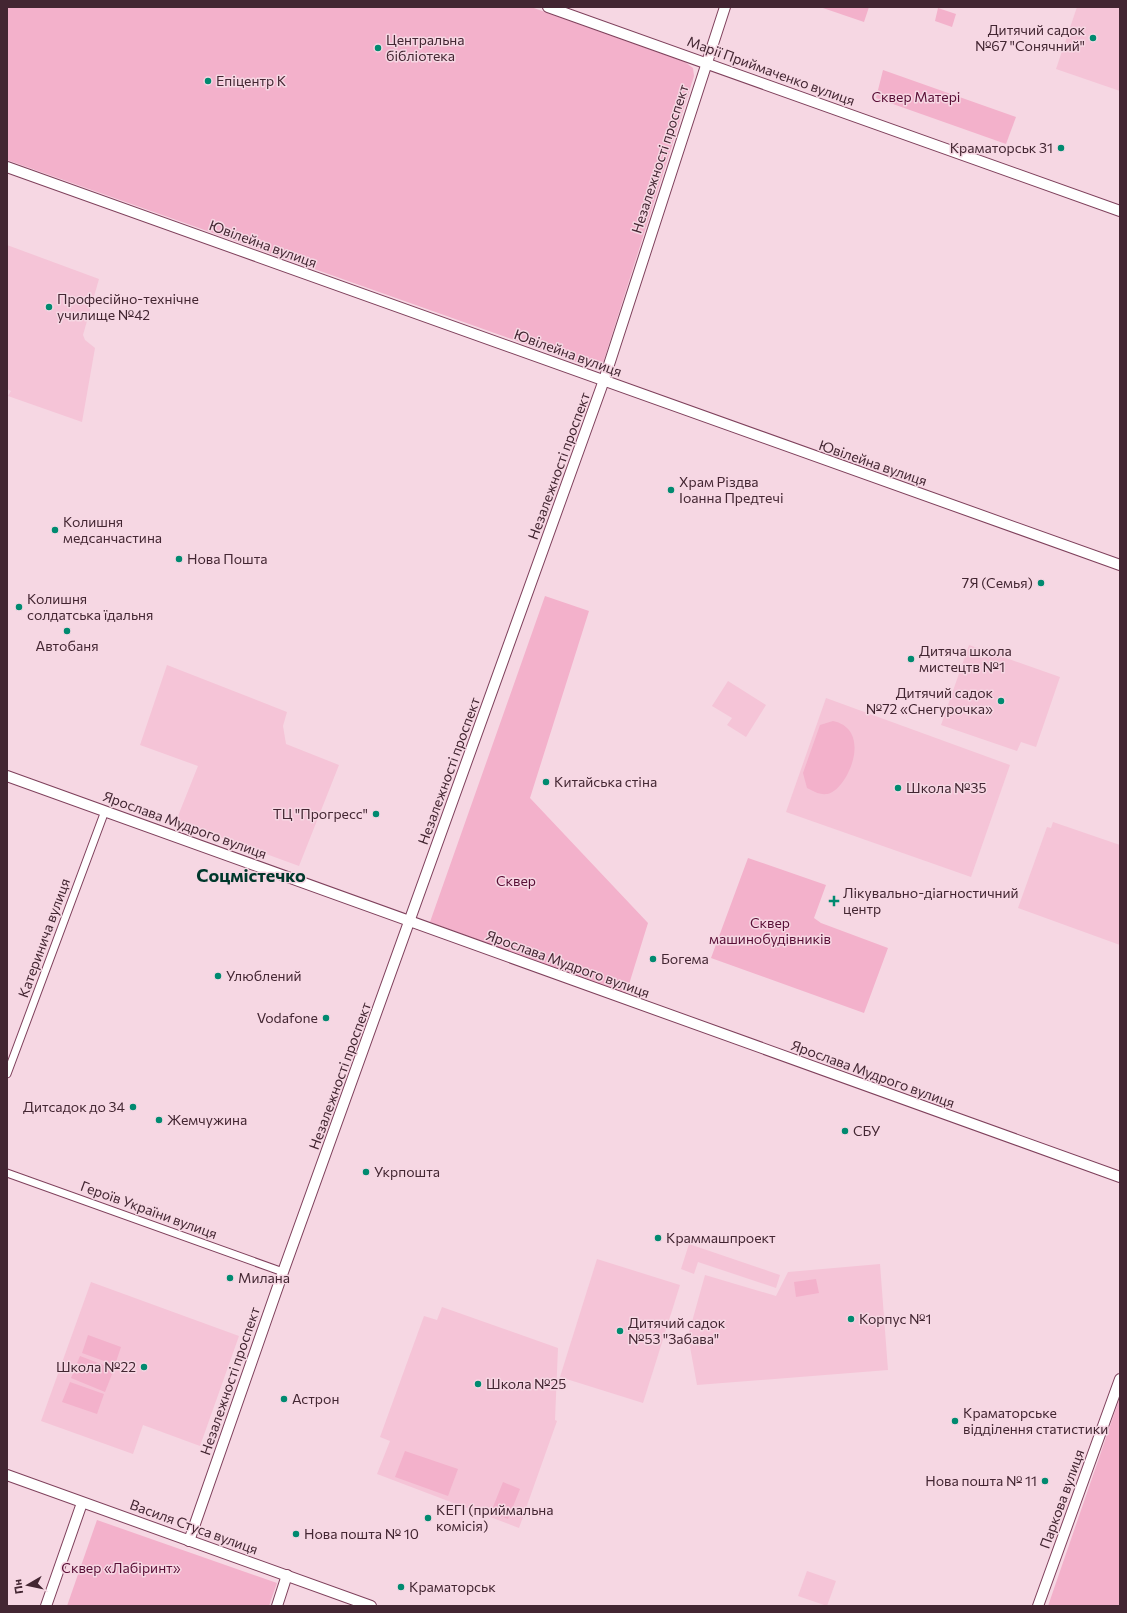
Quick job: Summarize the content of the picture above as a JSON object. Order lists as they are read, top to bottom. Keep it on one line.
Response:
{"streets":{"street":["Марії Приймаченко вулиця","Незалежності проспект","Ювілейна вулиця","Ярослава Мудрого вулиця","Катеринича вулиця","Героїв України вулиця","Паркова вулиця","Василя Стуса вулиця"]},"crossings":[["Марії Приймаченко вулиця","Незалежності проспект"],["Незалежності проспект","Ювілейна вулиця"],["Незалежності проспект","Ярослава Мудрого вулиця"],["Незалежності проспект","Героїв України вулиця"],["Незалежності проспект","Василя Стуса вулиця"],["Ярослава Мудрого вулиця","Катеринича вулиця"]],"districts":["Соцмістечко"],"parks":["Сквер Матері","Сквер","Сквер машинобудівників","Сквер «Лабіринт»"],"places":{"other":["Дитячий садок №67 \"Сонячний\"","Центральна бібліотека","Епіцентр К","Краматорськ 31","Професійно-технічне училище №42","Храм Різдва Іоанна Предтечі","Колишня медсанчастина","Нова Пошта","7Я (Семья)","Колишня солдатська їдальня","Автобаня","Дитяча школа мистецтв №1","Дитячий садок №72 «Снегурочка»","Китайська стіна","Школа №35","ТЦ \"Прогресс\"","Богема","Улюблений","Vodafone","Дитсадок до 34","Жемчужина","СБУ","Укрпошта","Краммашпроект","Милана","Корпус №1","Дитячий садок №53 \"Забава\"","Школа №22","Школа №25","Астрон","Краматорське відділення статистики","Нова пошта № 11","КЕГІ (приймальна комісія)","Нова пошта № 10","Краматорськ"],"health":["Лікувально-діагностичний центр"]},"north":"left"}
